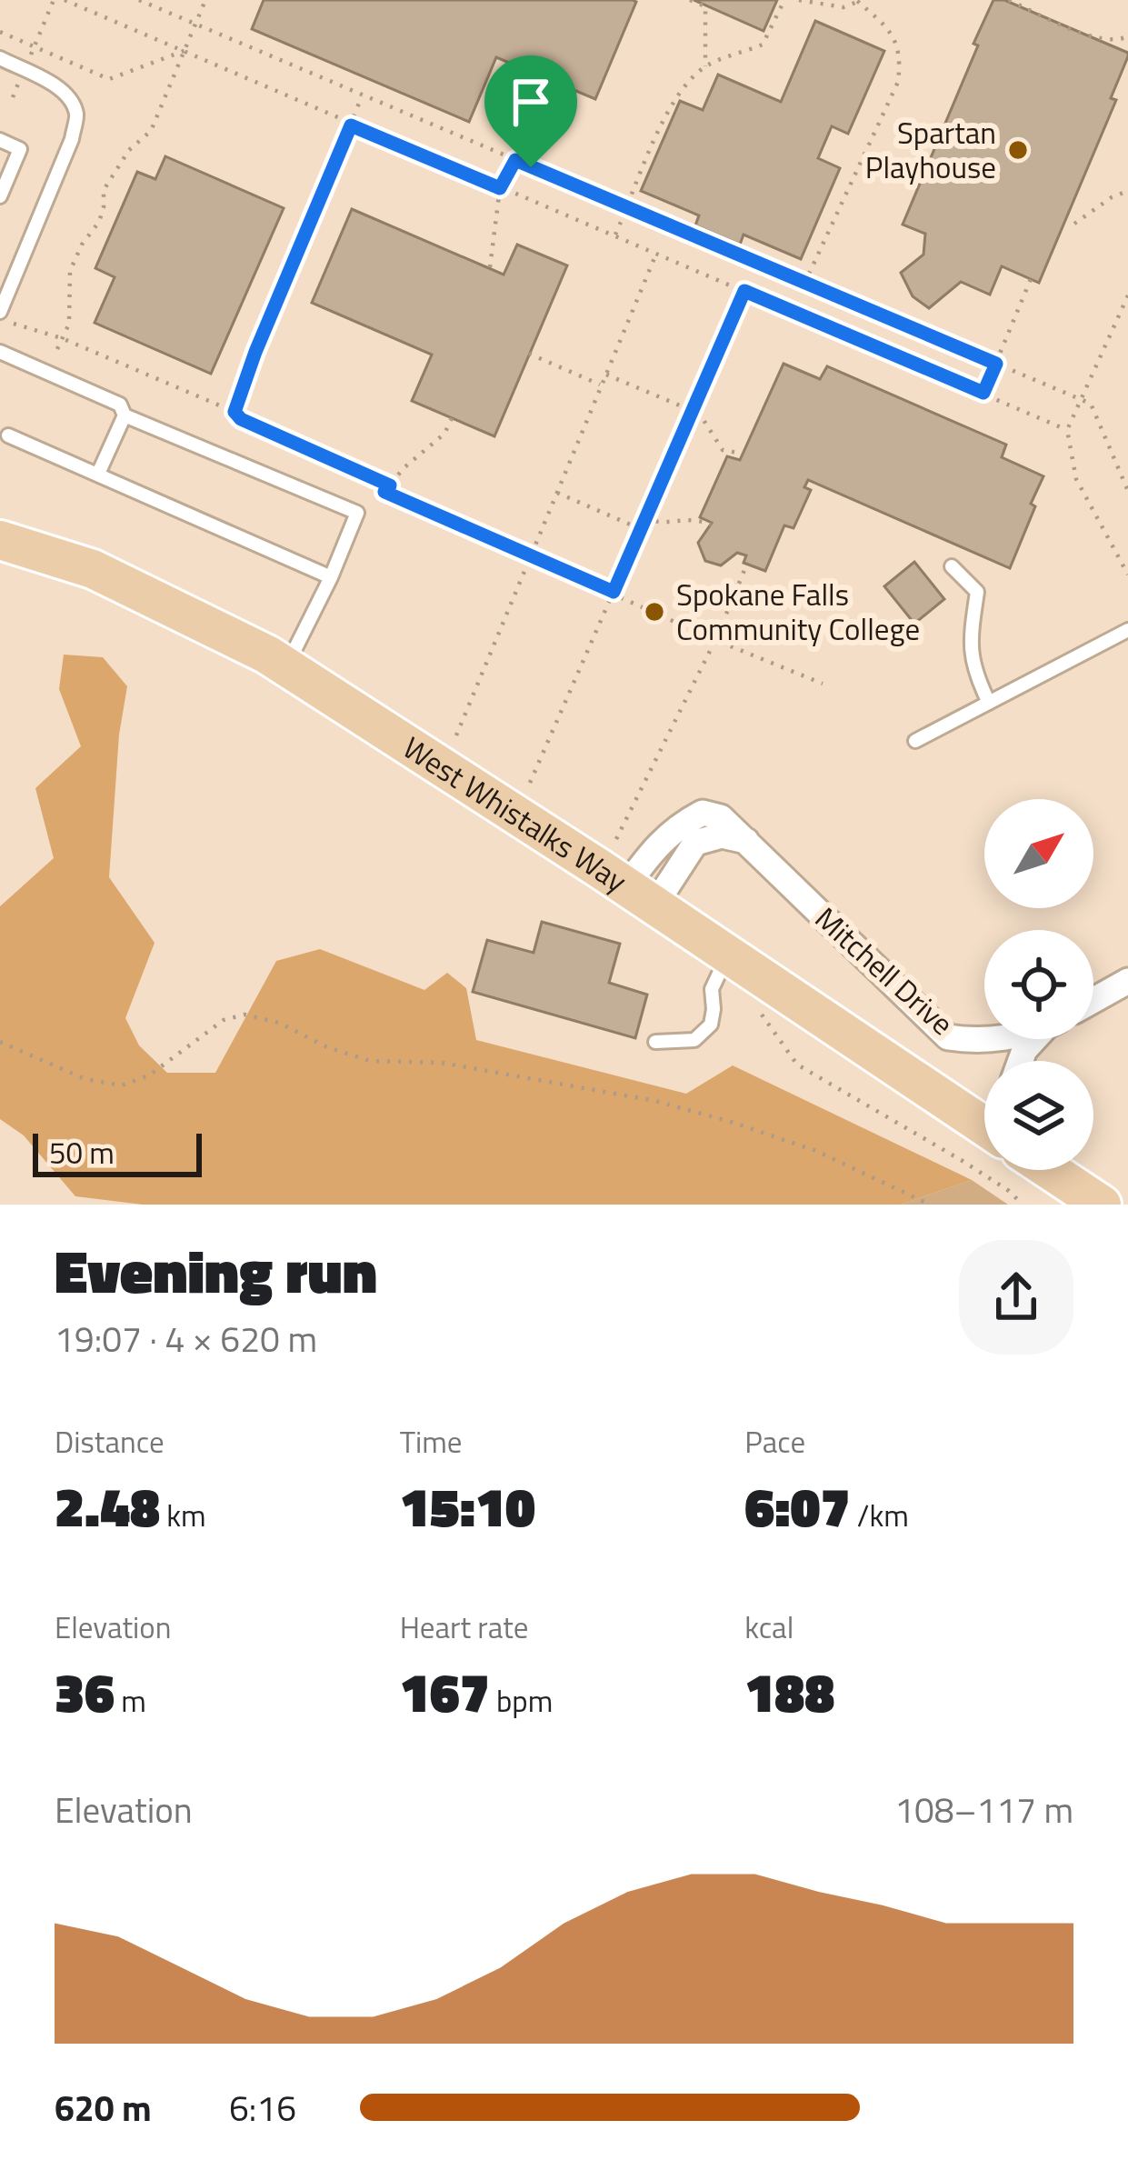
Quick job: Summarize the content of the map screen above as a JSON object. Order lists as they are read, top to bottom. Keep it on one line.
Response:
{"streets":{"main road":["West Whistalks Way"],"street":["Mitchell Drive"]},"crossings":[["West Whistalks Way","Mitchell Drive"]],"places":["Spartan Playhouse","Spokane Falls Community College"],"scale_bar":"50 m","north":"top right","page":{"scale":"50 m","heading":["Evening run","19:07 · 4 × 620 m"],"stats":[["Distance","2.48 km"],["Time","15:10"],["Pace","6:07 /km"],["Elevation","36 m"],["Heart rate","167 bpm"],["kcal","188"]],"chart":["Elevation","108–117 m"],"list":[{"name":"620 m","note":"6:16"}]}}
